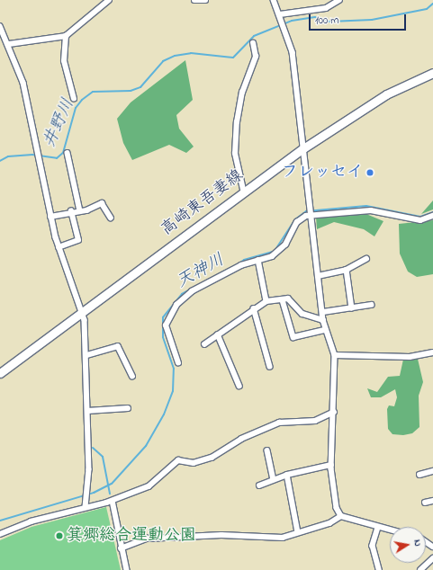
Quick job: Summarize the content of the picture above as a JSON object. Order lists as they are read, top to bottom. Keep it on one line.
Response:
{"streets":{"main road":["高崎東吾妻線"]},"water":["井野川","天神川"],"places":["フレッセイ","箕郷総合運動公園"],"scale_bar":"100 m","north":"right"}
